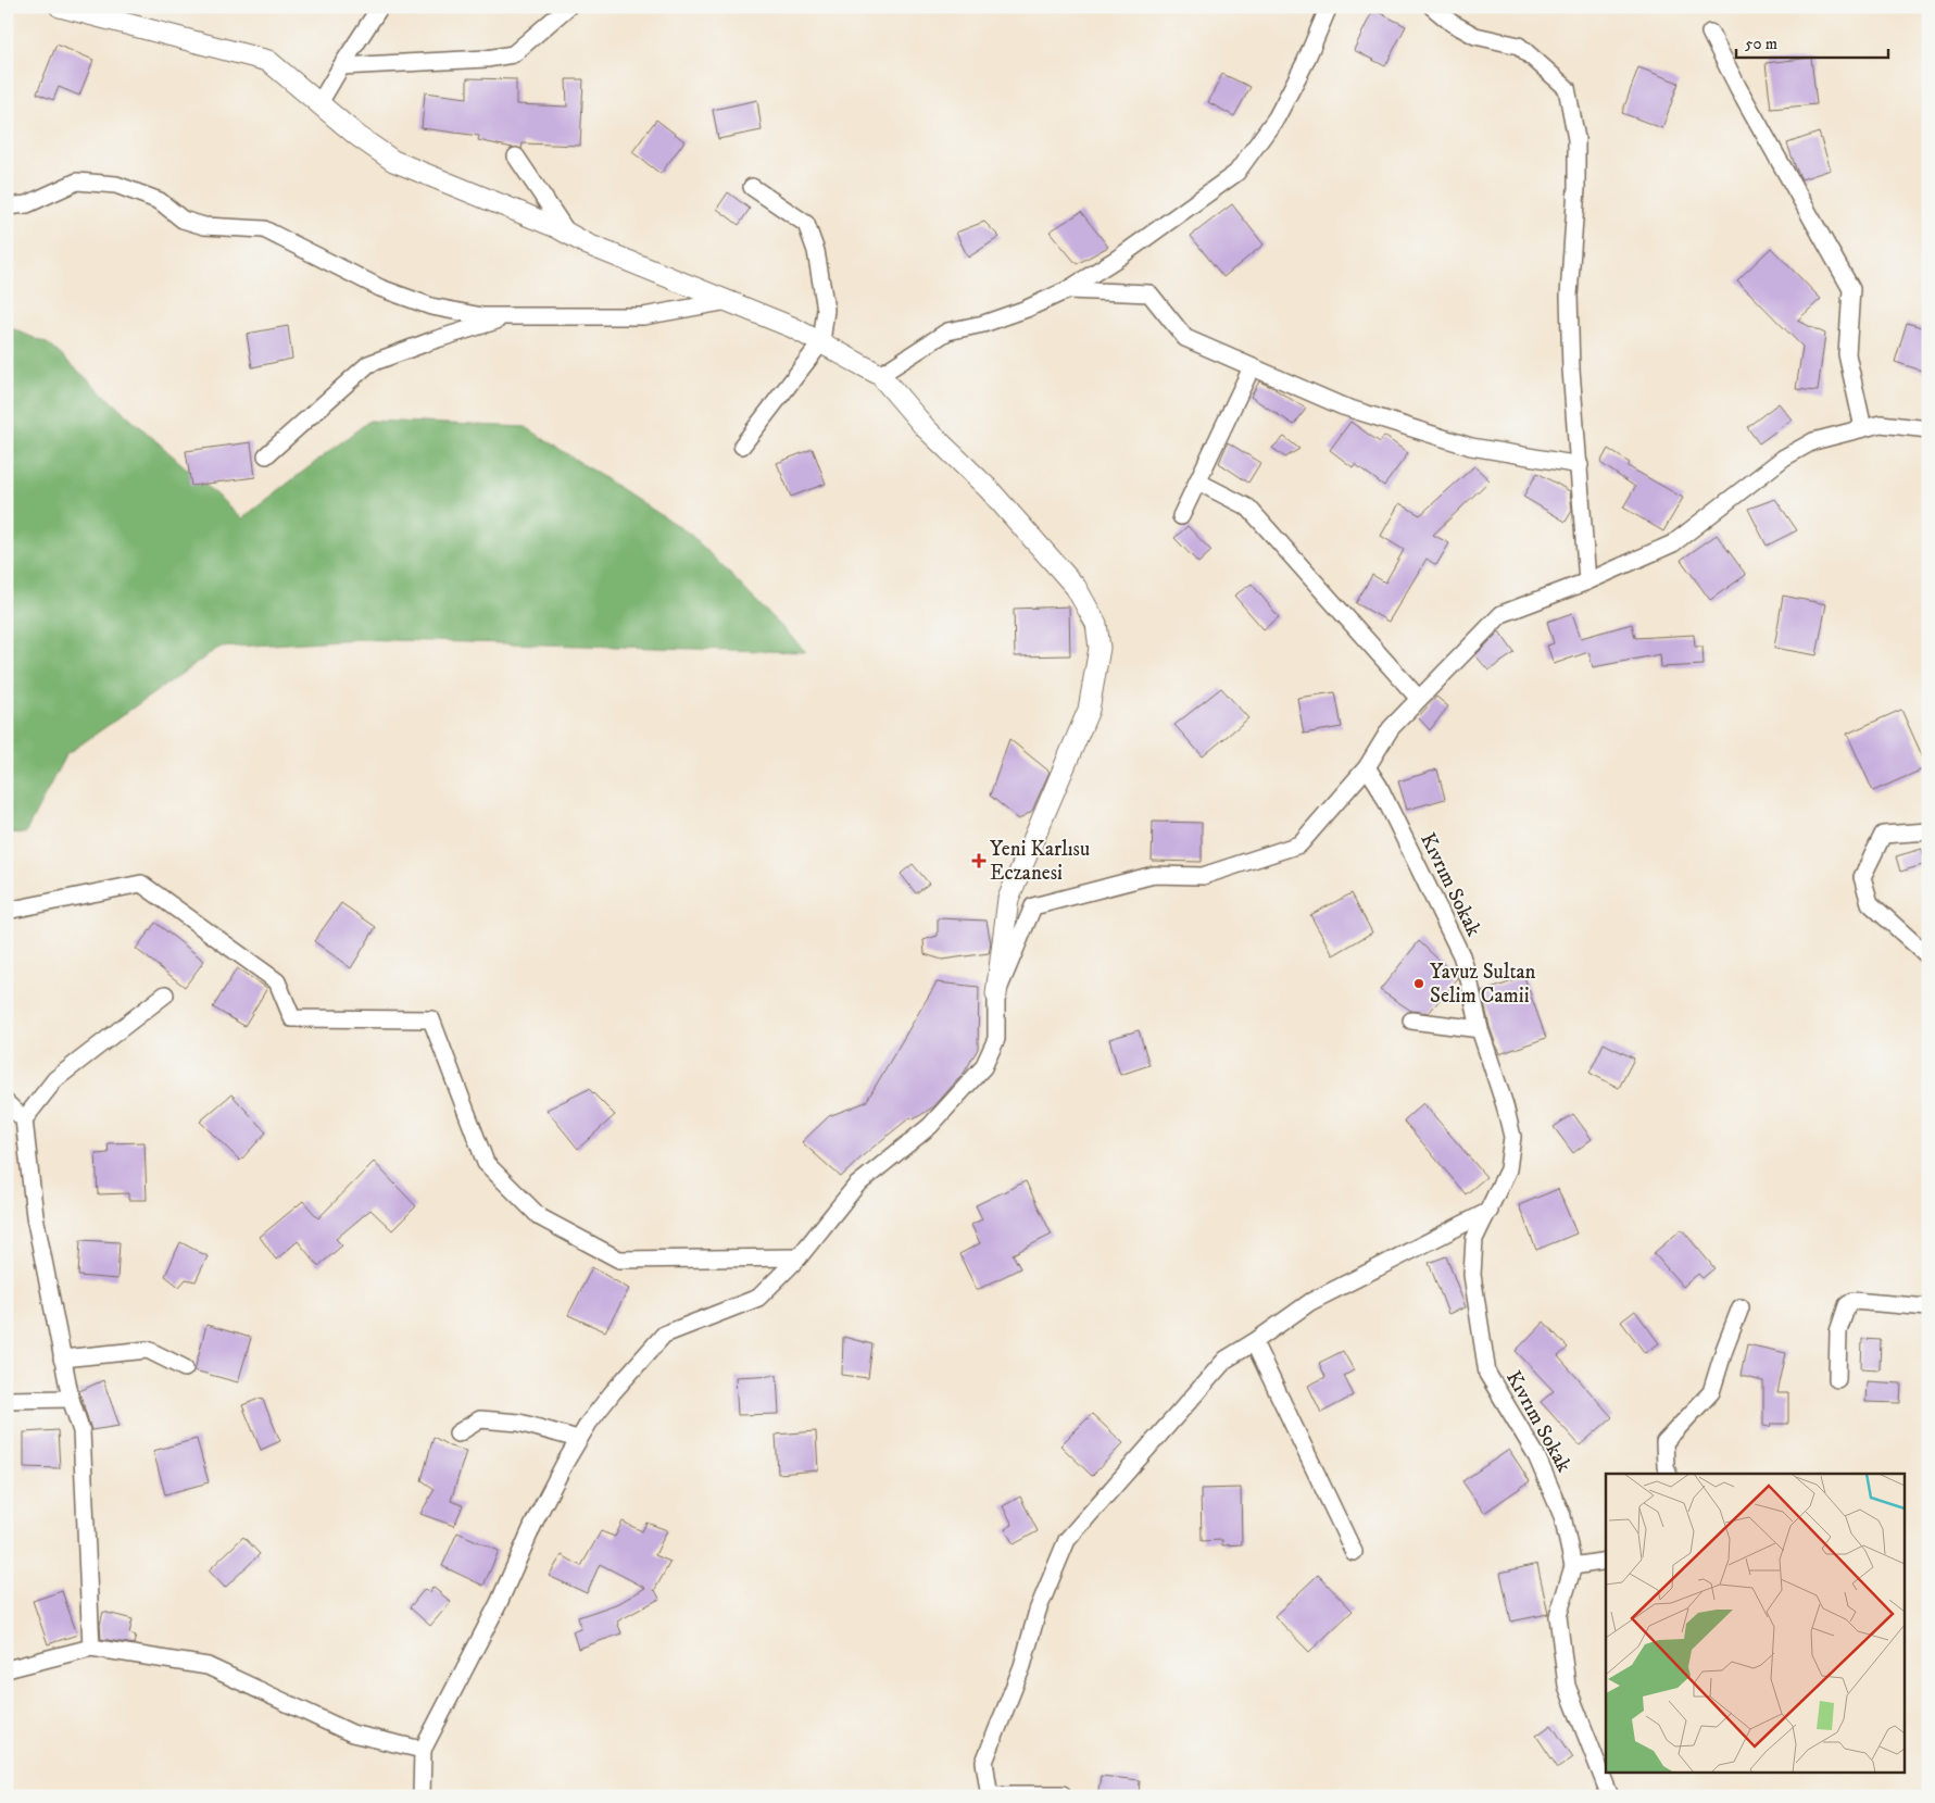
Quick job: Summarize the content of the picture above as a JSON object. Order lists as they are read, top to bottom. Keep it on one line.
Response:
{"streets":{"street":["Kıvrım Sokak"]},"places":{"health":["Yeni Karlısu Eczanesi"],"other":["Yavuz Sultan Selim Camii"]},"scale_bar":"50 m"}
